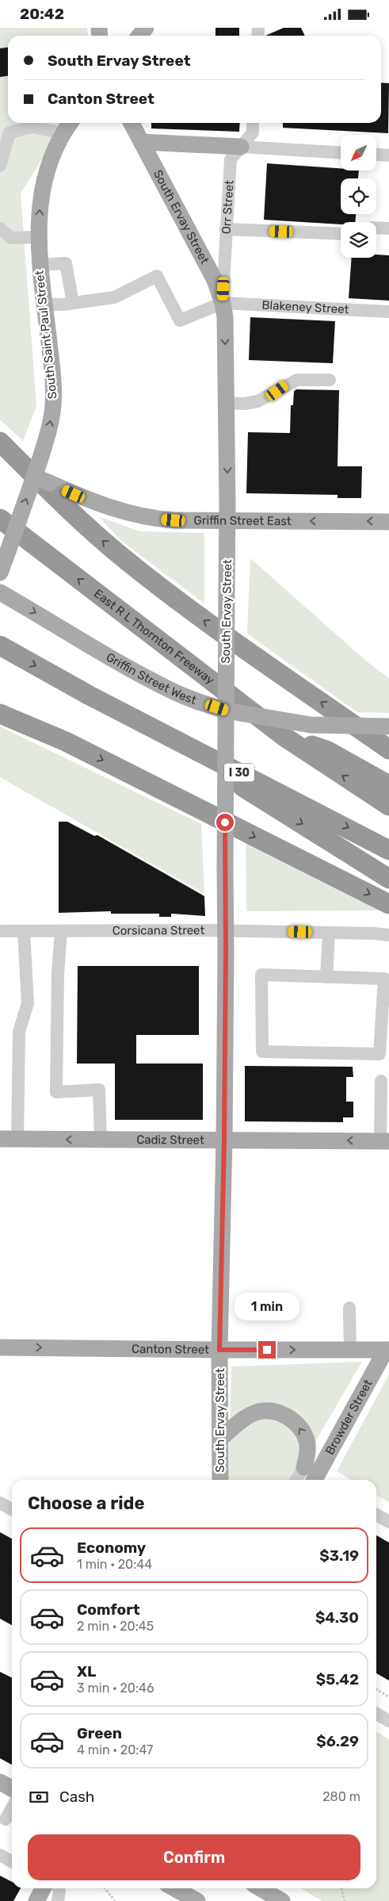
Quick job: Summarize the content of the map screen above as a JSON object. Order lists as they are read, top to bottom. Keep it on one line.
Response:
{"streets":{"highway":["East R L Thornton Freeway","I 30"],"main road":["South Ervay Street","South Saint Paul Street","Griffin Street East","Griffin Street West","Cadiz Street","Canton Street","Browder Street"],"street":["Orr Street","Blakeney Street","Corsicana Street"]},"crossings":[["Orr Street","South Ervay Street"],["Orr Street","Blakeney Street"],["South Ervay Street","Blakeney Street"],["South Ervay Street","Griffin Street East"],["South Ervay Street","Griffin Street West"],["South Ervay Street","Corsicana Street"],["South Ervay Street","Cadiz Street"],["South Ervay Street","Canton Street"],["South Saint Paul Street","Griffin Street East"],["Canton Street","Browder Street"]],"one_way":["South Saint Paul Street","Griffin Street East","Griffin Street West","Cadiz Street","Canton Street"],"north":"bottom left","page":{"status":"20:42","banner":["South Ervay Street","Canton Street"],"bubble":"1 min","heading":"Choose a ride","list":[{"name":"Economy","note":"1 min · 20:44","value":"$3.19"},{"name":"Comfort","note":"2 min · 20:45","value":"$4.30"},{"name":"XL","note":"3 min · 20:46","value":"$5.42"},{"name":"Green","note":"4 min · 20:47","value":"$6.29"}],"pay":["Cash","280 m"],"buttons":"Confirm"}}
